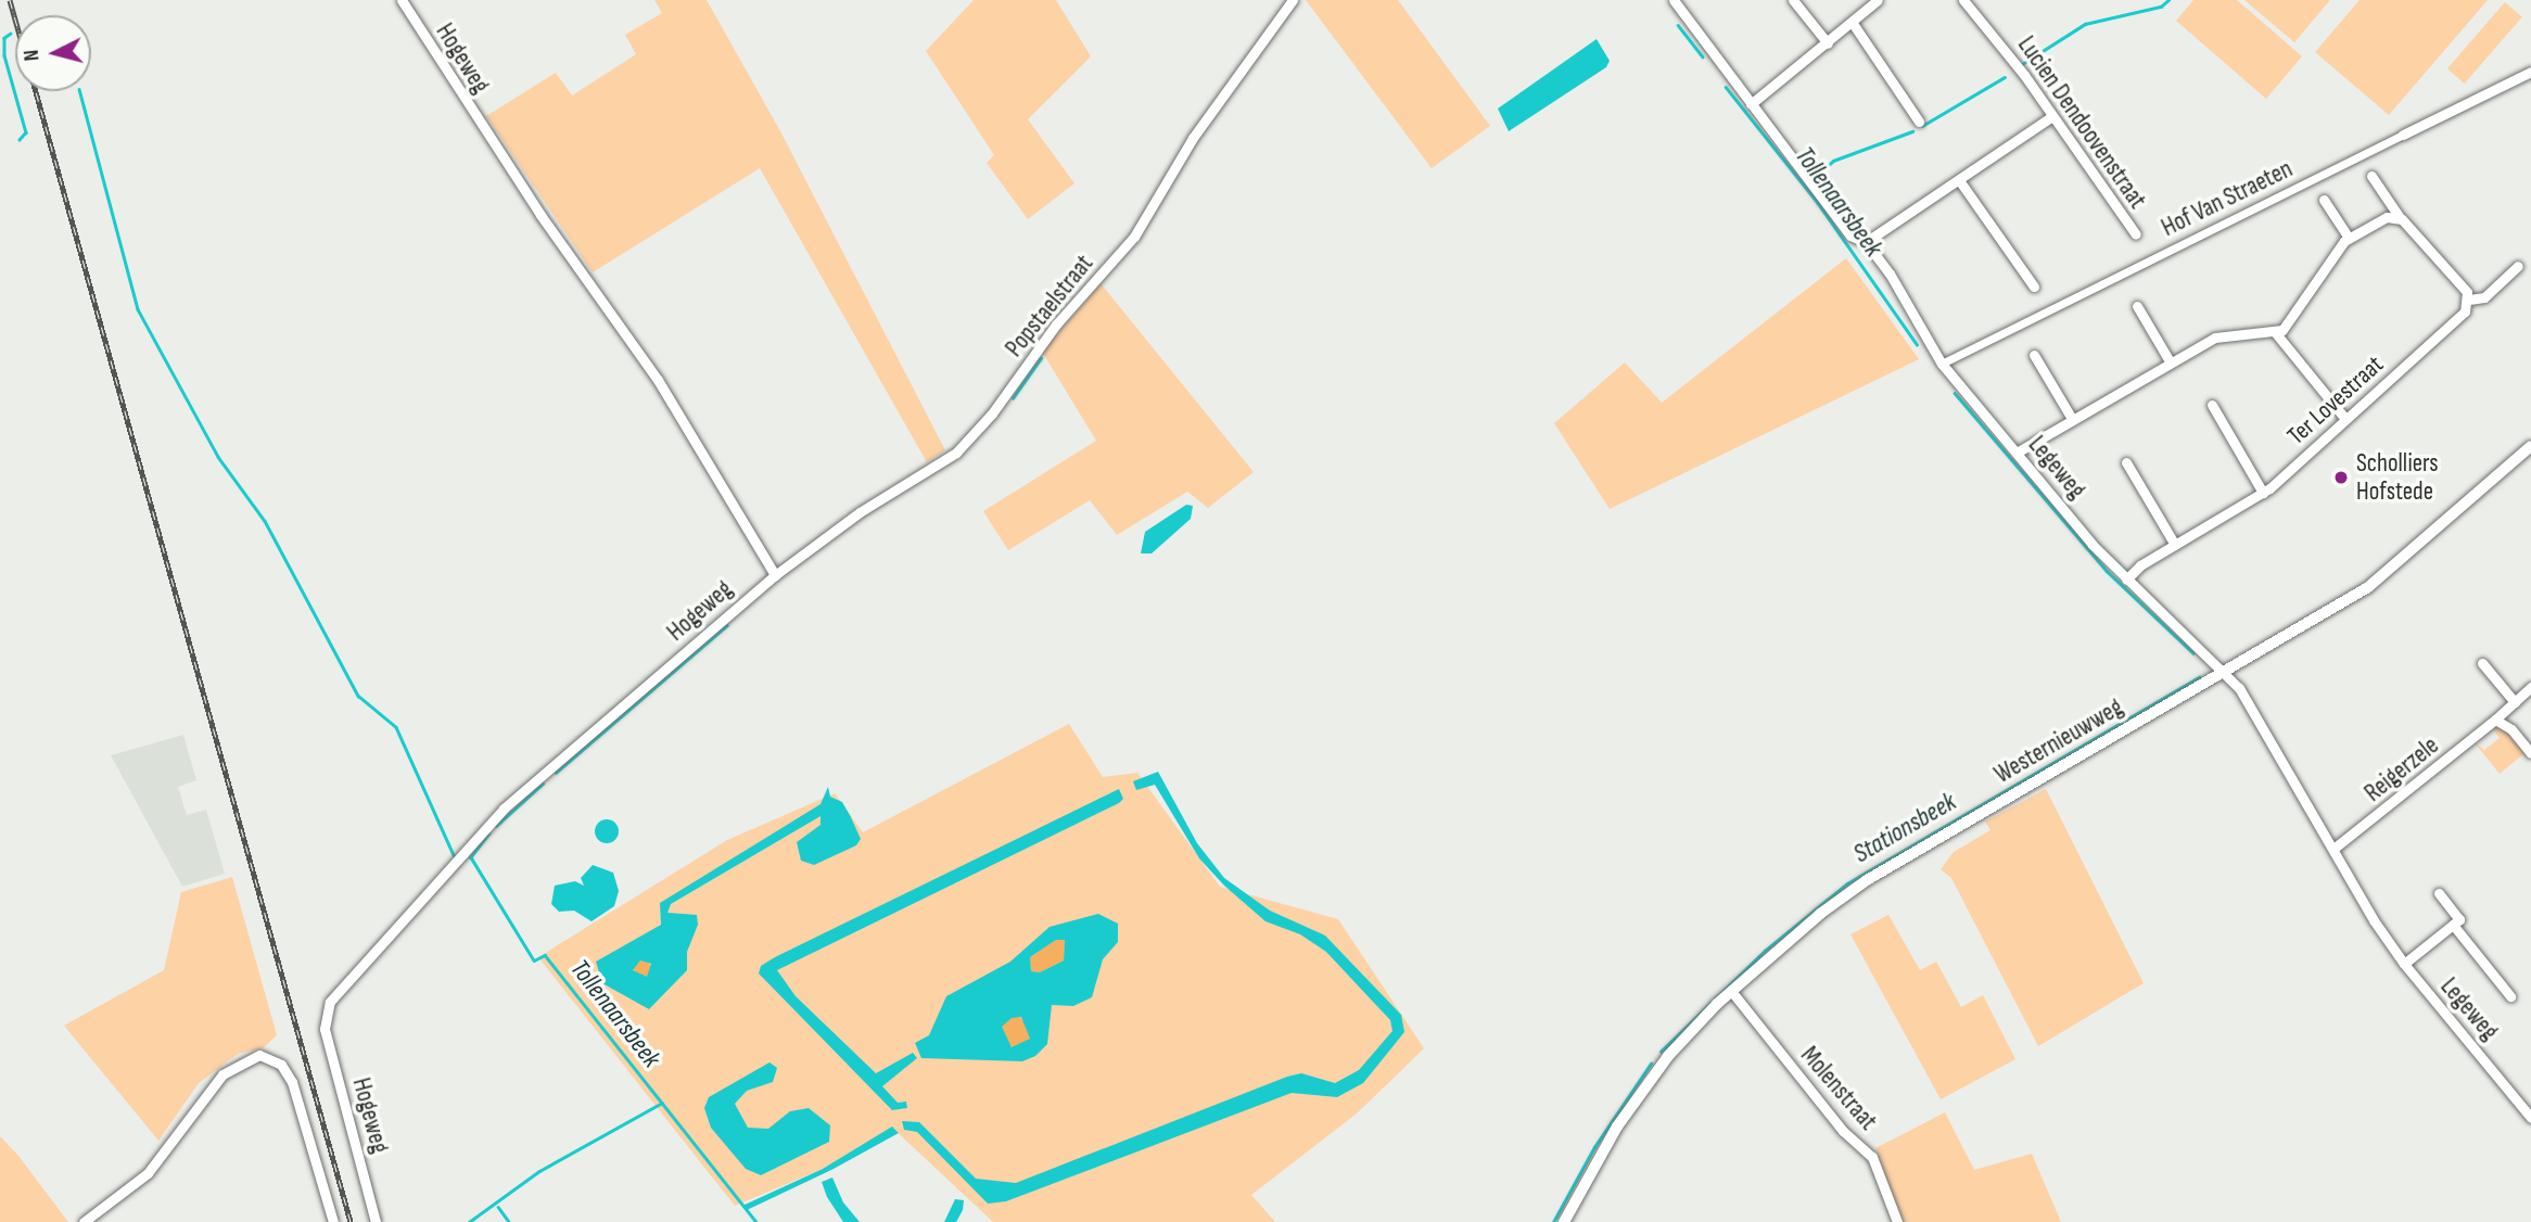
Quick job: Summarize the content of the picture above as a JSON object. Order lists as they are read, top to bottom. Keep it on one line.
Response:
{"streets":{"street":["Hogeweg","Lucien Dendoovenstraat","Hof Van Straeten","Popstaelstraat","Ter Lovestraat","Legeweg","Westernieuwweg","Reigerzele","Molenstraat"]},"crossings":[["Hogeweg","Popstaelstraat"],["Hof Van Straeten","Legeweg"],["Ter Lovestraat","Legeweg"],["Legeweg","Westernieuwweg"],["Legeweg","Reigerzele"],["Westernieuwweg","Molenstraat"]],"water":["Tollenaarsbeek","Stationsbeek"],"places":["Scholliers Hofstede"],"north":"left"}
